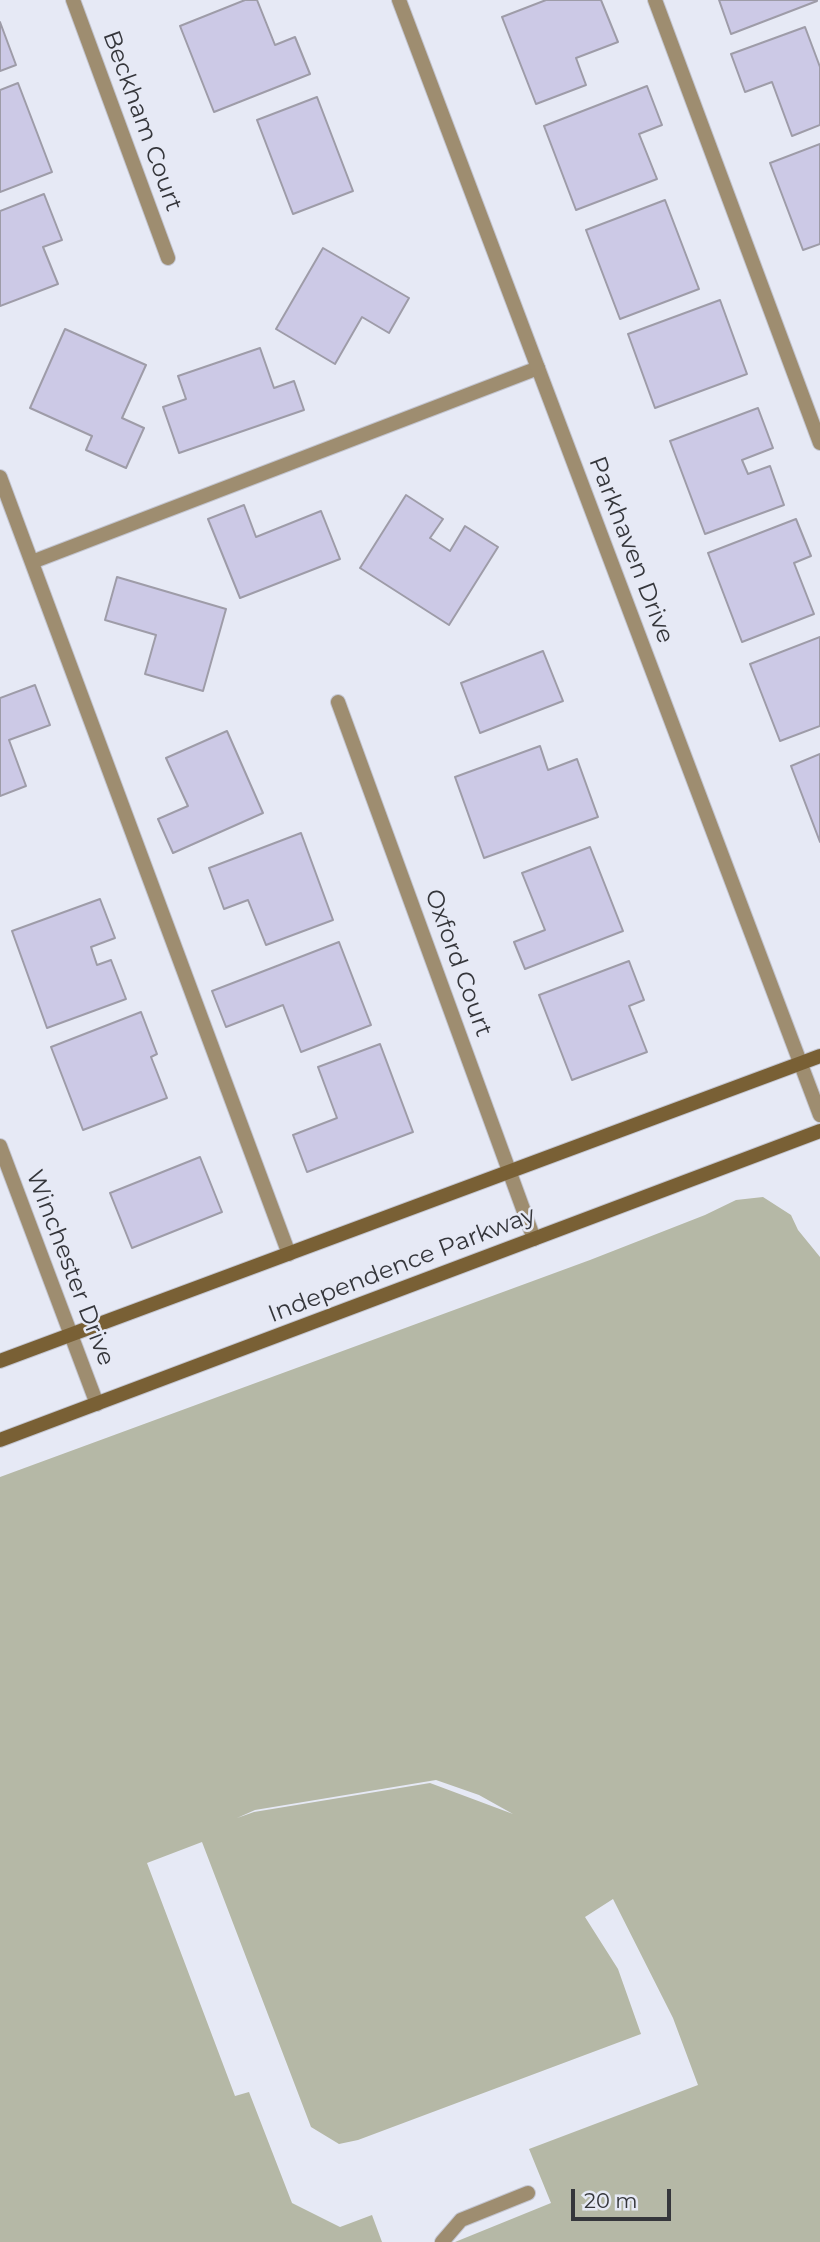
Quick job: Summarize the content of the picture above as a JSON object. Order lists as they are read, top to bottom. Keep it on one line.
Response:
{"streets":{"main road":["Independence Parkway"],"street":["Beckham Court","Parkhaven Drive","Oxford Court","Winchester Drive"]},"crossings":[["Parkhaven Drive","Independence Parkway"],["Oxford Court","Independence Parkway"],["Independence Parkway","Winchester Drive"]],"scale_bar":"20 m"}
